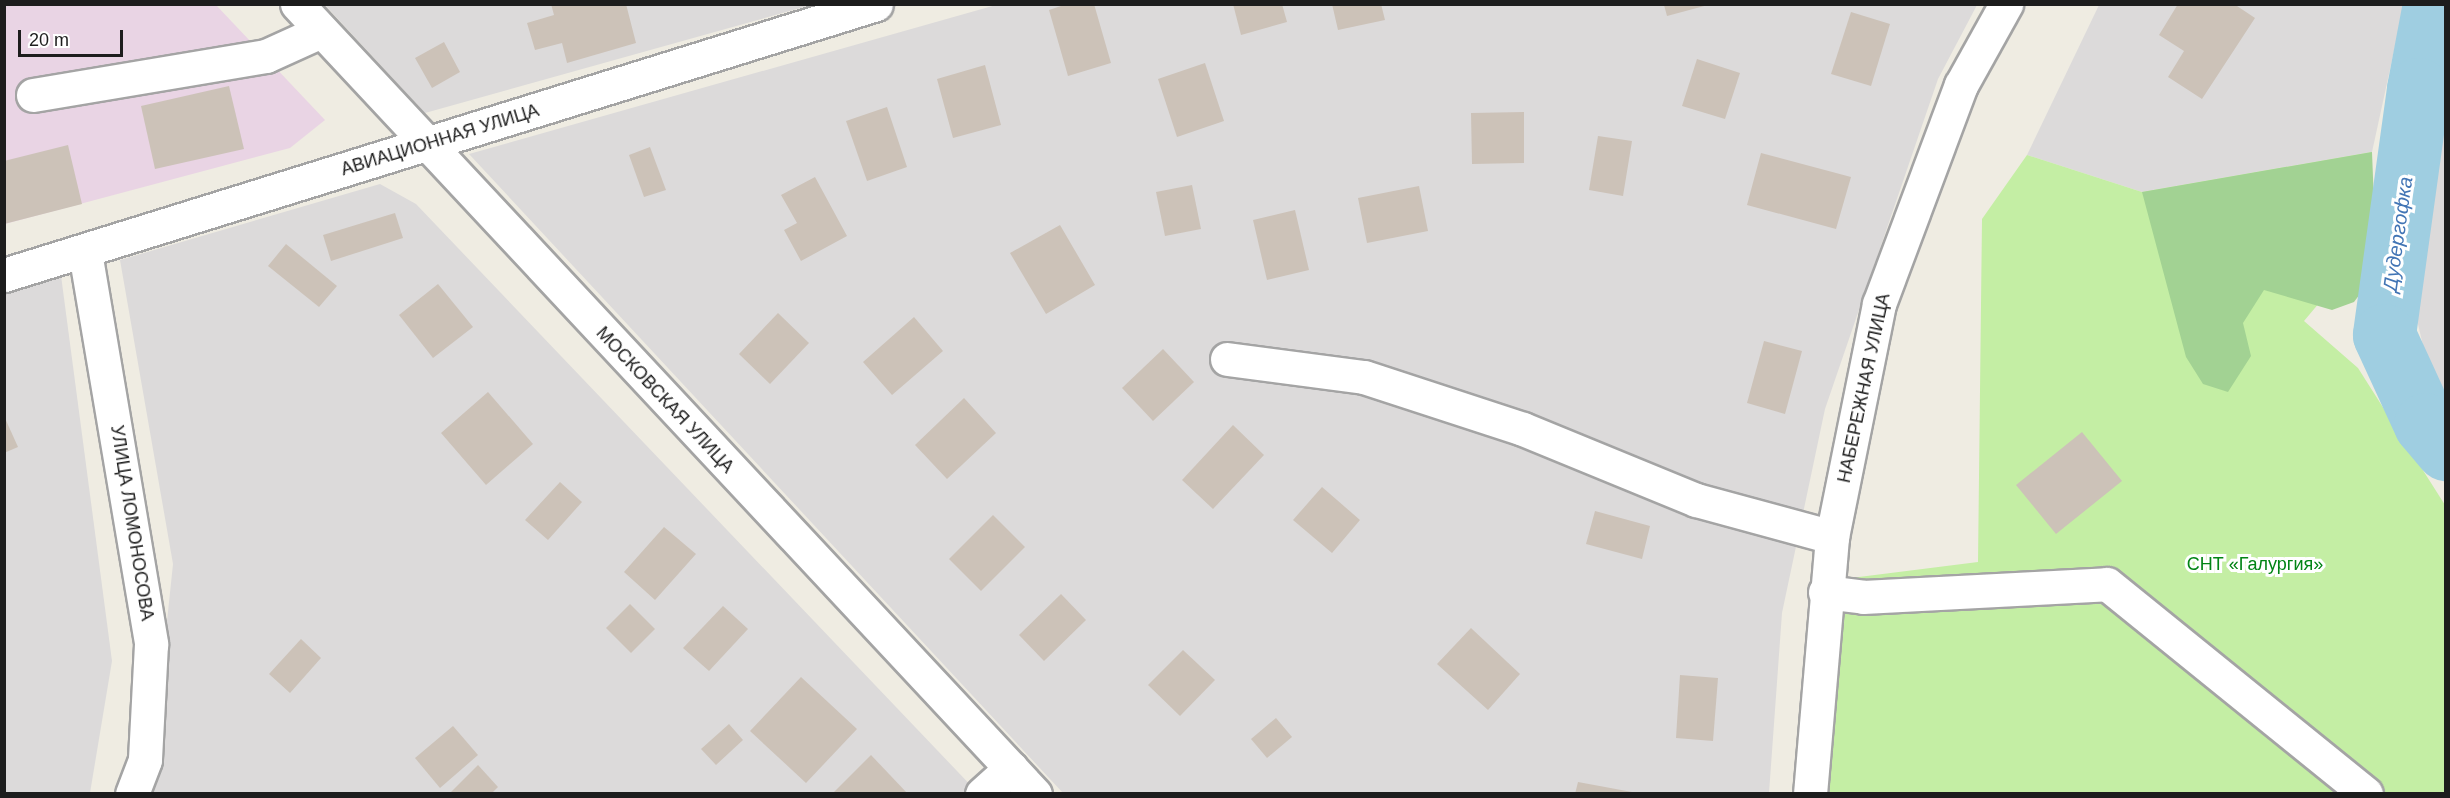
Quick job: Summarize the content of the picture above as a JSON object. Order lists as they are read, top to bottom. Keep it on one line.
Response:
{"streets":{"street":["АВИАЦИОННАЯ УЛИЦА","НАБЕРЕЖНАЯ УЛИЦА","МОСКОВСКАЯ УЛИЦА","УЛИЦА ЛОМОНОСОВА"]},"crossings":[["АВИАЦИОННАЯ УЛИЦА","МОСКОВСКАЯ УЛИЦА"],["АВИАЦИОННАЯ УЛИЦА","УЛИЦА ЛОМОНОСОВА"]],"water":["Дудергофка"],"parks":["СНТ «Галургия»"],"scale_bar":"20 m"}
